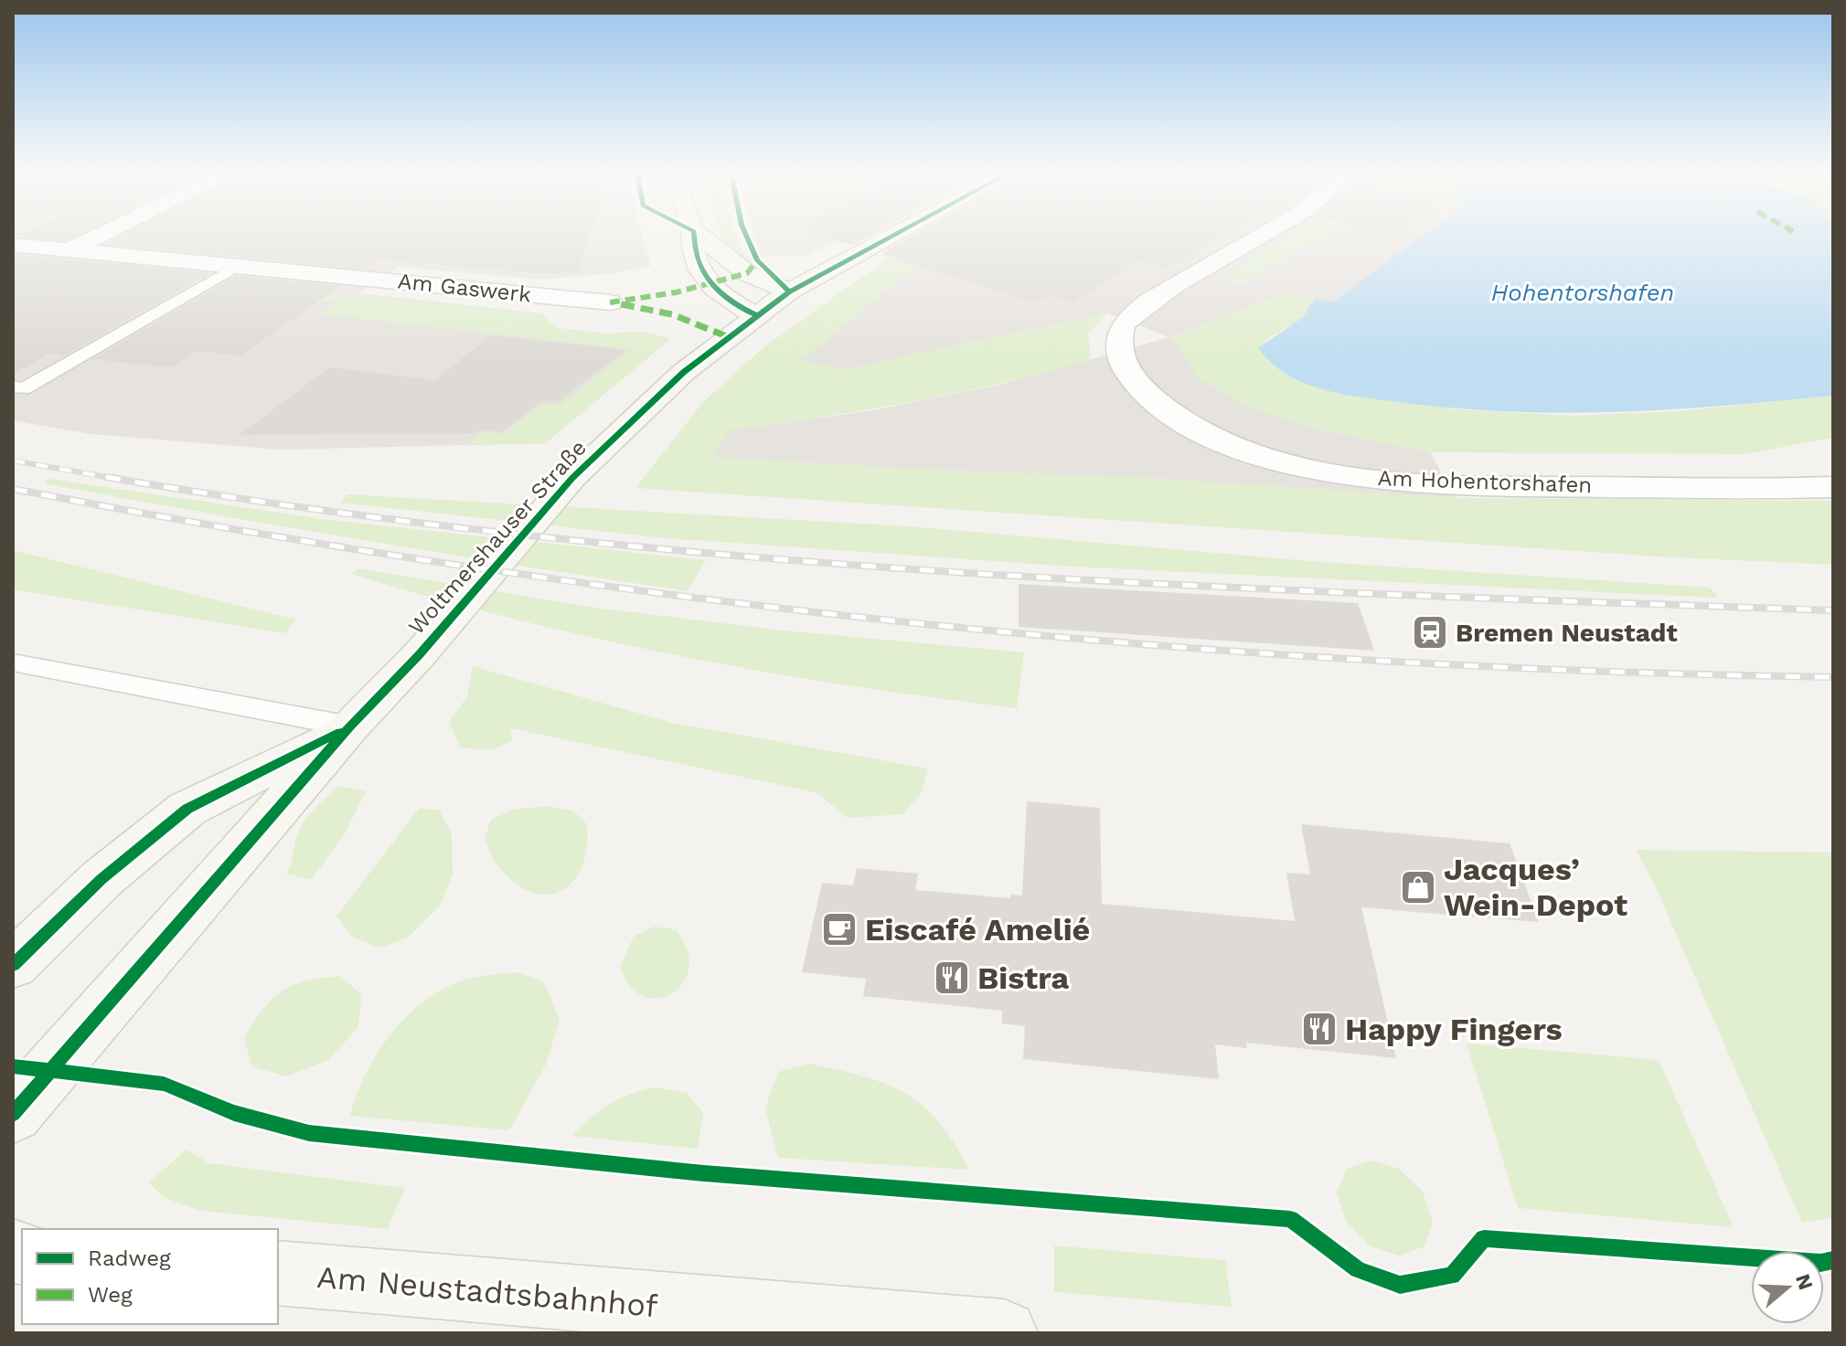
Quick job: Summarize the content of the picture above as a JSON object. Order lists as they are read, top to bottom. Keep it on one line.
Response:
{"streets":{"street":["Am Gaswerk","Am Hohentorshafen","Woltmershauser Straße","Am Neustadtsbahnhof"]},"water":["Hohentorshafen"],"places":{"station":["Bremen Neustadt"],"shop":["Jacques’ Wein-Depot"],"cafe":["Eiscafé Amelié"],"restaurant":["Bistra","Happy Fingers"]},"legend":["Radweg","Weg"],"north":"right"}
